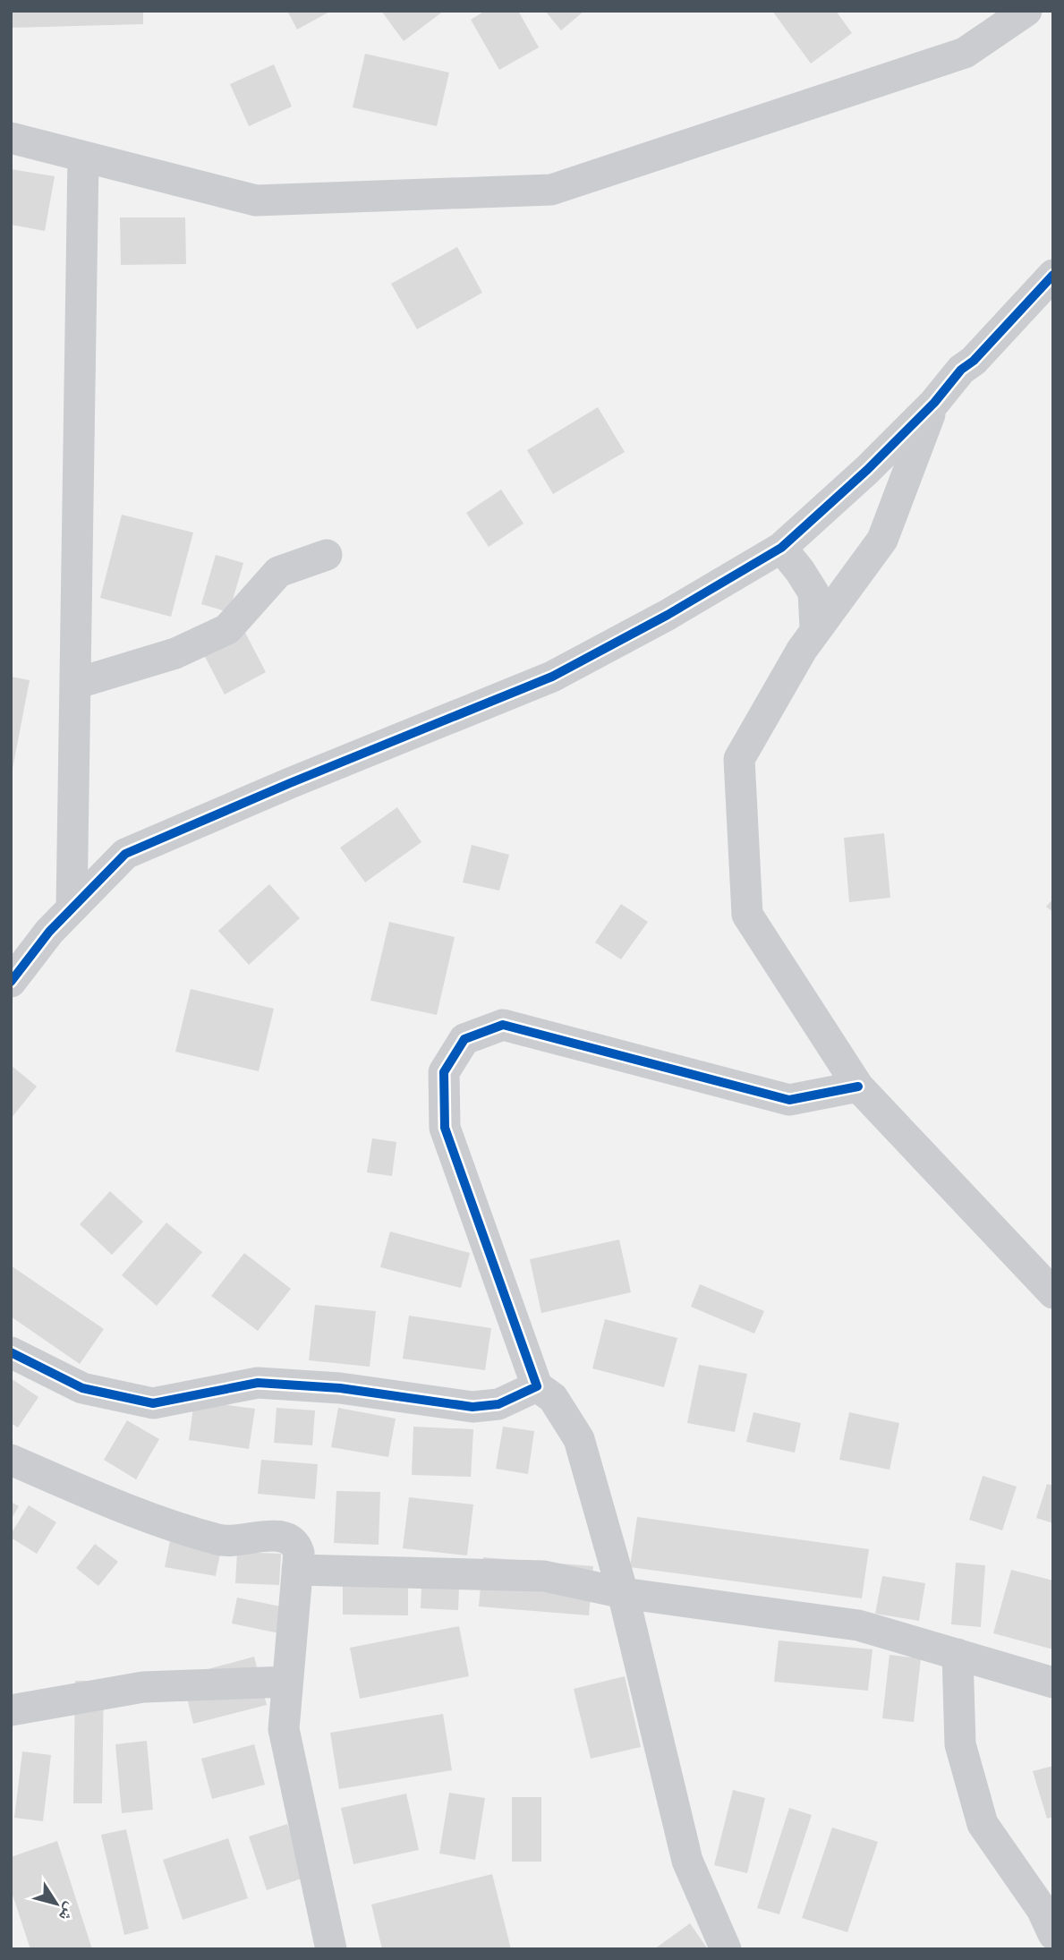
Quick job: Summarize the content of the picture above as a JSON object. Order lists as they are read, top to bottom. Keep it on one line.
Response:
{"north":"bottom right"}
